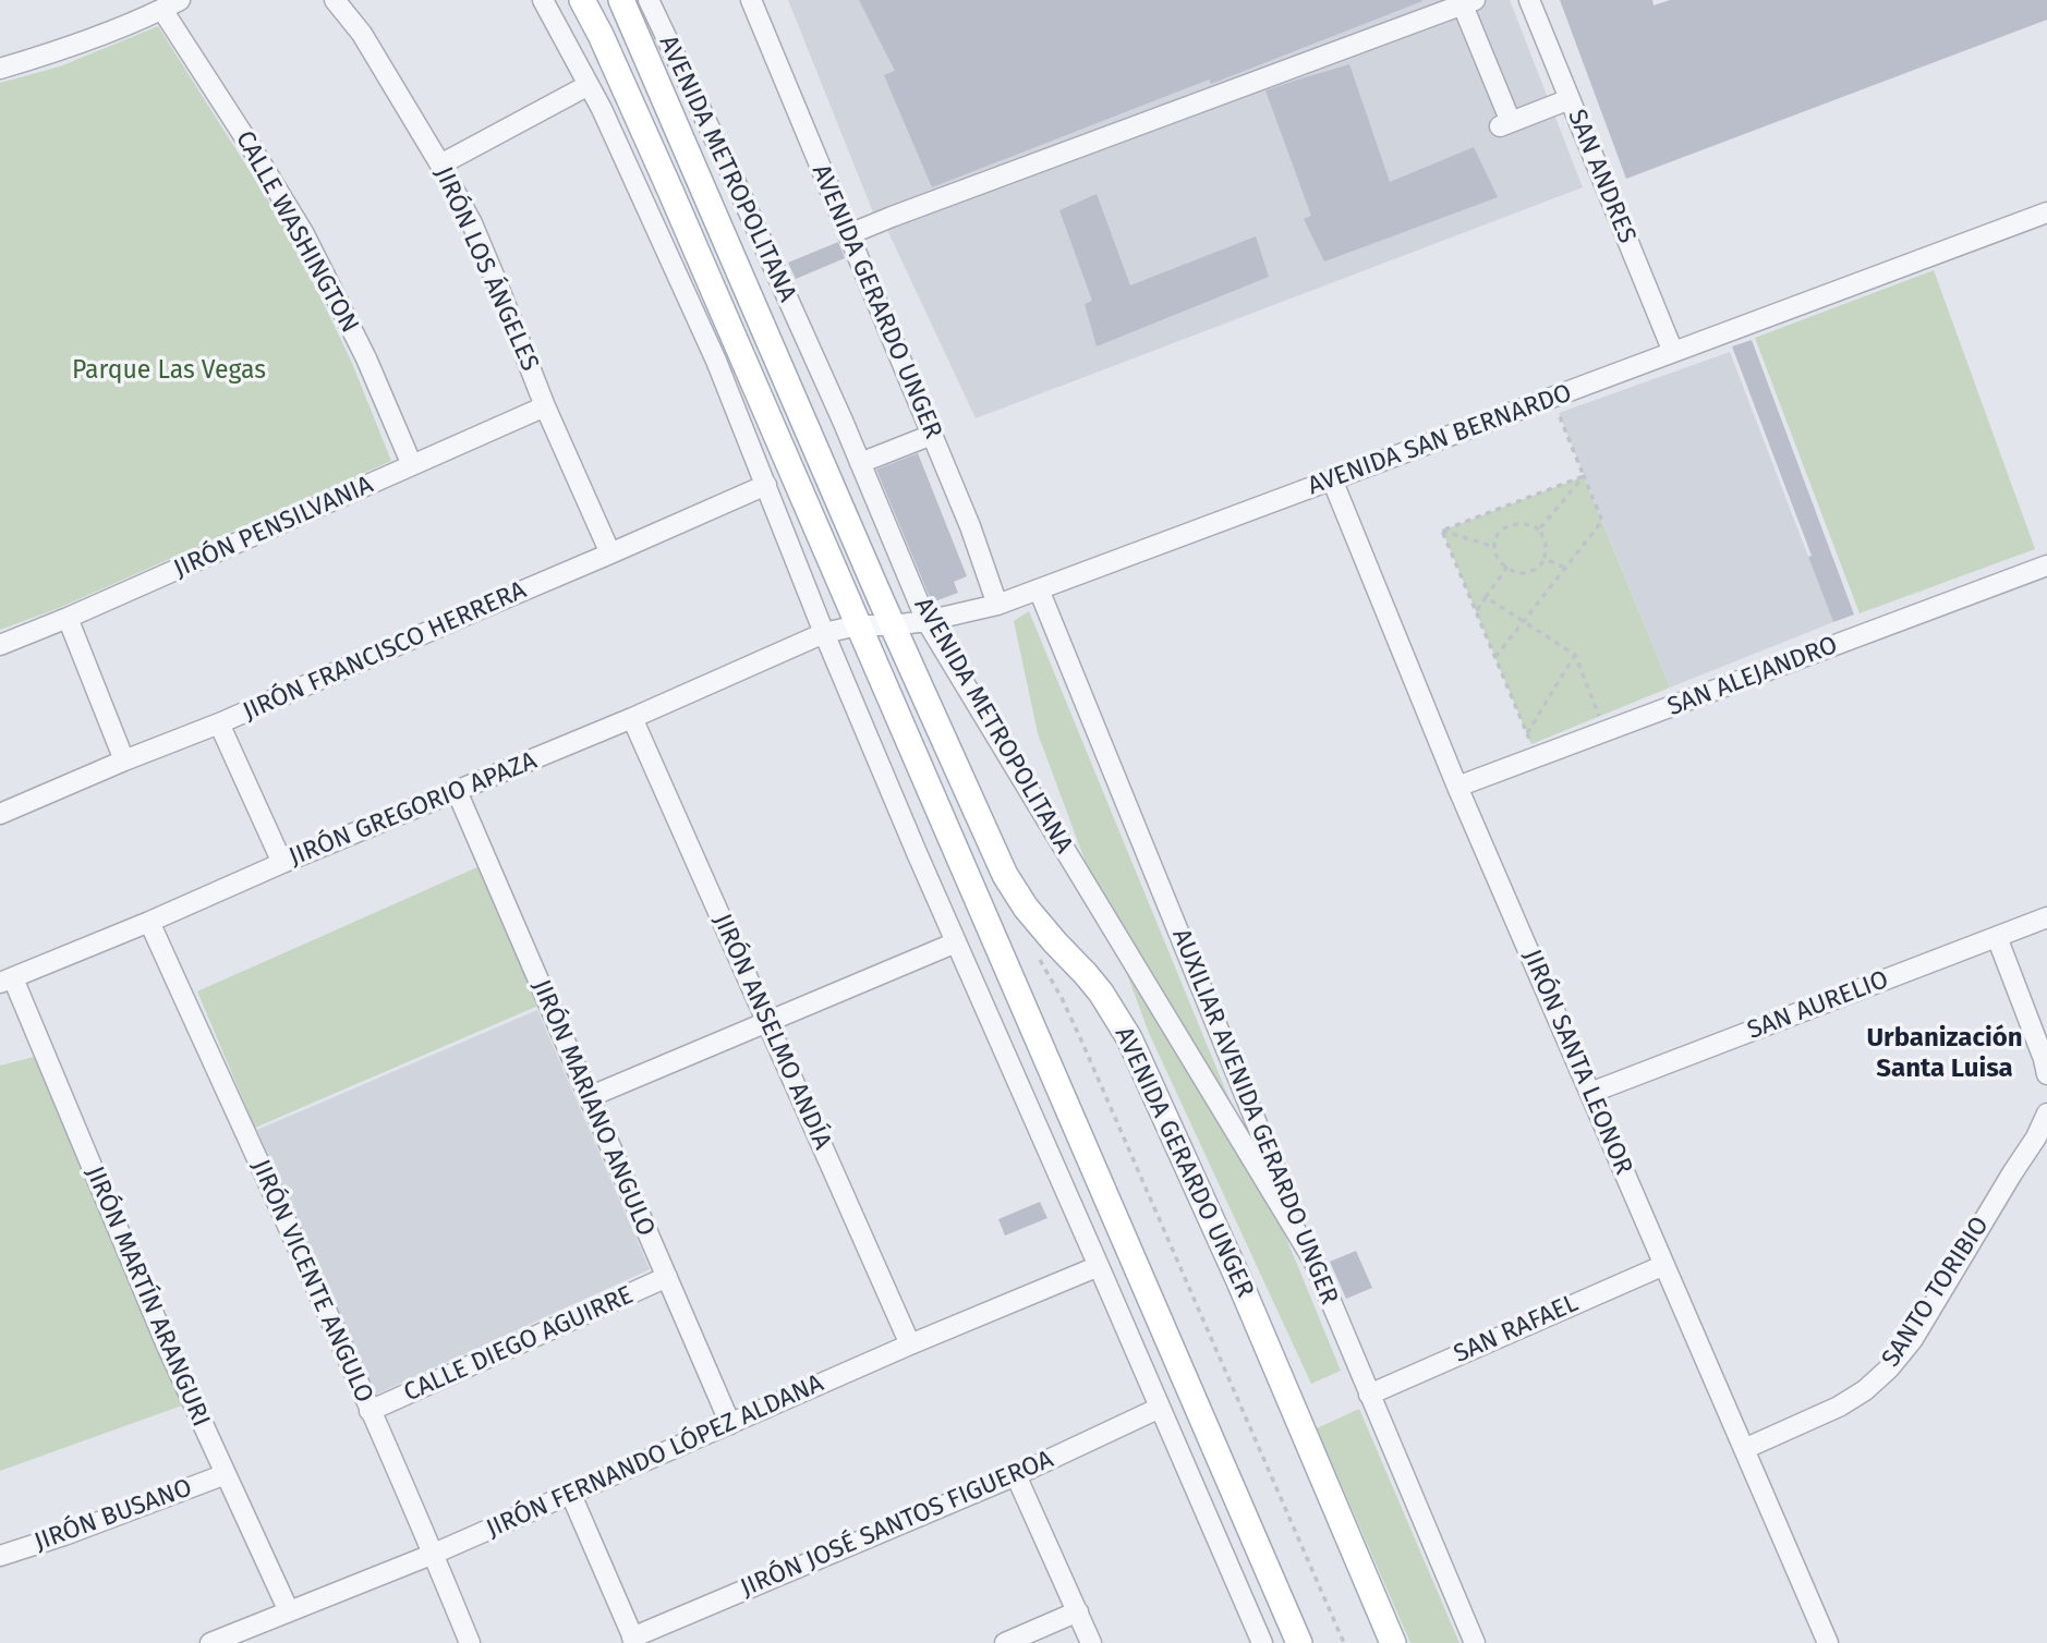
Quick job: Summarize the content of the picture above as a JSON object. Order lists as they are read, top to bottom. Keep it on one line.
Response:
{"streets":{"main road":["AVENIDA METROPOLITANA","AVENIDA GERARDO UNGER"],"street":["SAN ANDRES","CALLE WASHINGTON","JIRÓN LOS ÁNGELES","AVENIDA SAN BERNARDO","JIRÓN PENSILVANIA","JIRÓN FRANCISCO HERRERA","SAN ALEJANDRO","JIRÓN GREGORIO APAZA","SAN AURELIO","JIRÓN ANSELMO ANDÍA","JIRÓN SANTA LEONOR","JIRÓN MARIANO ANGULO","AUXILIAR AVENIDA GERARDO UNGER","JIRÓN VICENTE ANGULO","SANTO TORIBIO","JIRÓN MARTÍN ARANGURI","SAN RAFAEL","CALLE DIEGO AGUIRRE","JIRÓN FERNANDO LÓPEZ ALDANA","JIRÓN BUSANO","JIRÓN JOSÉ SANTOS FIGUEROA"]},"crossings":[["AVENIDA METROPOLITANA","AVENIDA GERARDO UNGER"],["AVENIDA METROPOLITANA","AVENIDA SAN BERNARDO"],["AVENIDA METROPOLITANA","AUXILIAR AVENIDA GERARDO UNGER"],["SAN ANDRES","AVENIDA SAN BERNARDO"],["CALLE WASHINGTON","JIRÓN PENSILVANIA"],["JIRÓN LOS ÁNGELES","JIRÓN PENSILVANIA"],["JIRÓN LOS ÁNGELES","JIRÓN FRANCISCO HERRERA"],["AVENIDA GERARDO UNGER","AVENIDA SAN BERNARDO"],["AVENIDA SAN BERNARDO","JIRÓN GREGORIO APAZA"],["AVENIDA SAN BERNARDO","JIRÓN SANTA LEONOR"],["AVENIDA SAN BERNARDO","AUXILIAR AVENIDA GERARDO UNGER"],["SAN ALEJANDRO","JIRÓN SANTA LEONOR"],["JIRÓN GREGORIO APAZA","JIRÓN ANSELMO ANDÍA"],["JIRÓN GREGORIO APAZA","JIRÓN MARIANO ANGULO"],["JIRÓN GREGORIO APAZA","JIRÓN VICENTE ANGULO"],["JIRÓN GREGORIO APAZA","JIRÓN MARTÍN ARANGURI"],["SAN AURELIO","JIRÓN SANTA LEONOR"],["JIRÓN ANSELMO ANDÍA","JIRÓN FERNANDO LÓPEZ ALDANA"],["JIRÓN SANTA LEONOR","SANTO TORIBIO"],["JIRÓN SANTA LEONOR","SAN RAFAEL"],["JIRÓN MARIANO ANGULO","CALLE DIEGO AGUIRRE"],["JIRÓN MARIANO ANGULO","JIRÓN FERNANDO LÓPEZ ALDANA"],["AUXILIAR AVENIDA GERARDO UNGER","SAN RAFAEL"],["JIRÓN VICENTE ANGULO","CALLE DIEGO AGUIRRE"],["JIRÓN VICENTE ANGULO","JIRÓN FERNANDO LÓPEZ ALDANA"],["JIRÓN MARTÍN ARANGURI","JIRÓN FERNANDO LÓPEZ ALDANA"],["JIRÓN MARTÍN ARANGURI","JIRÓN BUSANO"]],"districts":["Urbanización Santa Luisa"],"parks":["Parque Las Vegas"]}
